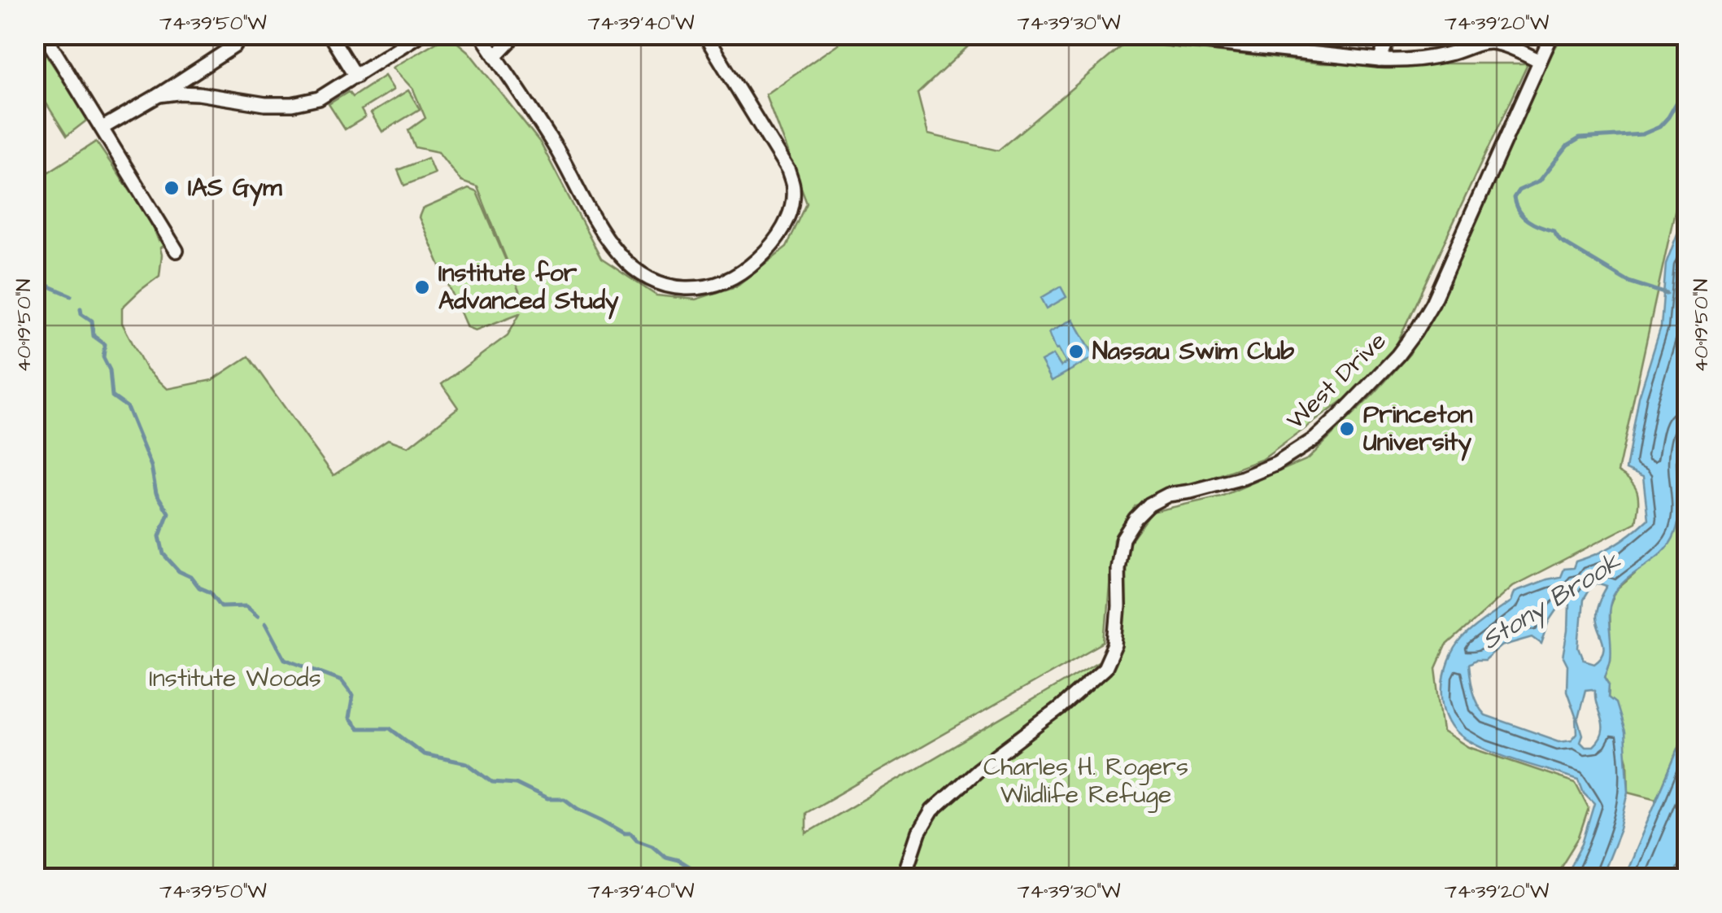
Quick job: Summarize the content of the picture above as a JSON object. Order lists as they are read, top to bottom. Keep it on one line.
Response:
{"streets":{"street":["West Drive"]},"water":["Stony Brook"],"parks":["Institute Woods","Charles H. Rogers Wildlife Refuge"],"places":["IAS Gym","Institute for Advanced Study","Nassau Swim Club","Princeton University"],"coordinates":["74°39'50\"W","74°39'40\"W","74°39'30\"W","74°39'20\"W","40°19'50\"N"]}
